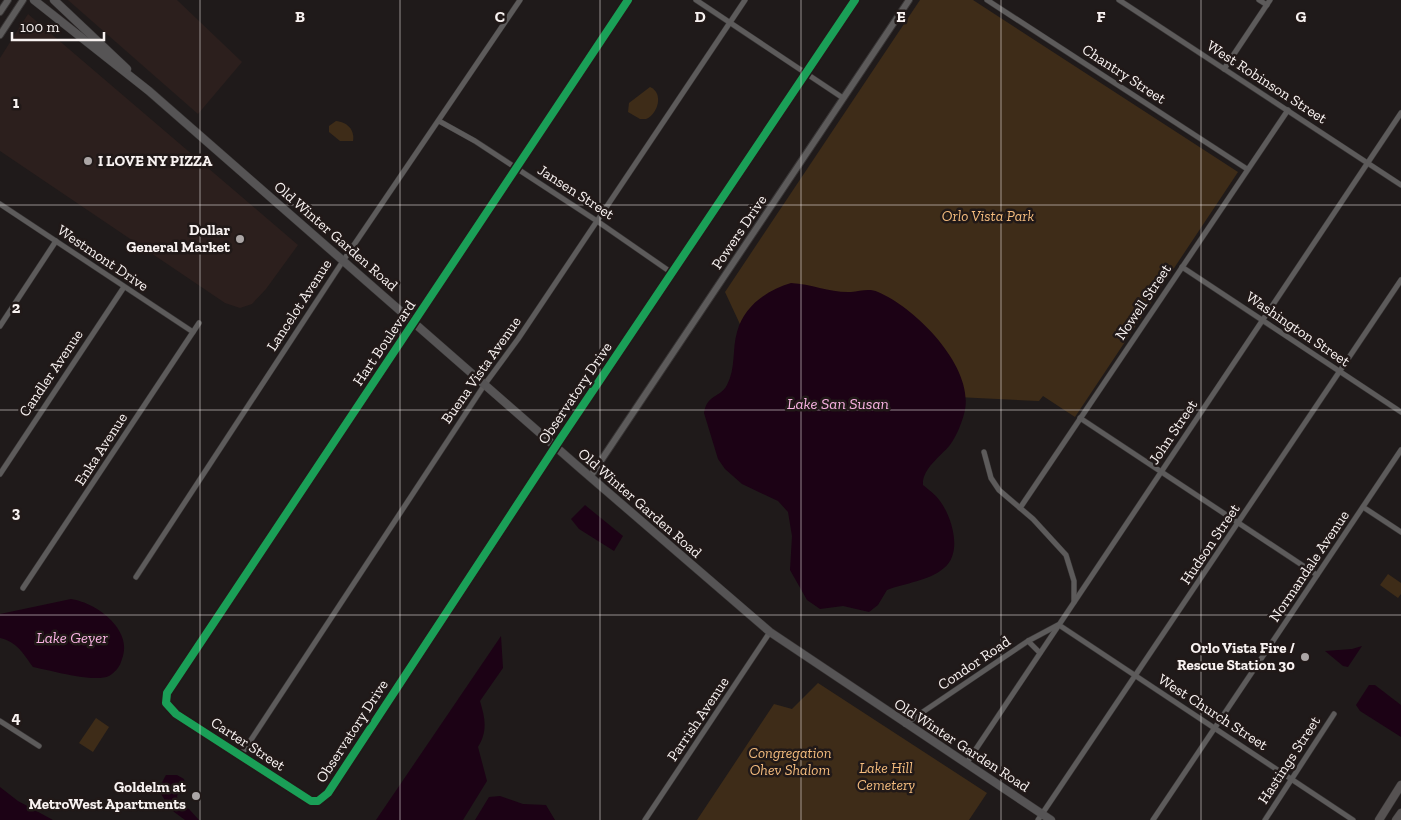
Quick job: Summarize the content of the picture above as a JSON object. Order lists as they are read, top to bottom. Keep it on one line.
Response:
{"streets":{"main road":["Old Winter Garden Road"],"street":["Chantry Street","West Robinson Street","Jansen Street","Powers Drive","Westmont Drive","Nowell Street","Lancelot Avenue","Washington Street","Hart Boulevard","Buena Vista Avenue","Candler Avenue","Observatory Drive","John Street","Enka Avenue","Hudson Street","Normandale Avenue","Condor Road","West Church Street","Parrish Avenue","Carter Street","Hastings Street"]},"crossings":[["Chantry Street","Nowell Street"],["West Robinson Street","Nowell Street"],["West Robinson Street","John Street"],["Jansen Street","Lancelot Avenue"],["Jansen Street","Hart Boulevard"],["Jansen Street","Buena Vista Avenue"],["Jansen Street","Observatory Drive"],["Powers Drive","Old Winter Garden Road"],["Old Winter Garden Road","Lancelot Avenue"],["Old Winter Garden Road","Hart Boulevard"],["Old Winter Garden Road","Buena Vista Avenue"],["Old Winter Garden Road","Observatory Drive"],["Old Winter Garden Road","John Street"],["Old Winter Garden Road","Hudson Street"],["Old Winter Garden Road","Condor Road"],["Old Winter Garden Road","Parrish Avenue"],["Westmont Drive","Candler Avenue"],["Westmont Drive","Enka Avenue"],["Nowell Street","Washington Street"],["Washington Street","John Street"],["Washington Street","Hudson Street"],["Hart Boulevard","Carter Street"],["Buena Vista Avenue","Carter Street"],["Observatory Drive","Carter Street"],["John Street","Condor Road"],["John Street","West Church Street"],["Hudson Street","West Church Street"],["Normandale Avenue","West Church Street"],["Condor Road","West Church Street"],["West Church Street","Hastings Street"]],"water":["Lake San Susan","Lake Geyer"],"parks":["Orlo Vista Park","Congregation Ohev Shalom","Lake Hill Cemetery"],"places":["I LOVE NY PIZZA","Dollar General Market","Orlo Vista Fire / Rescue Station 30","Goldelm at MetroWest Apartments"],"scale_bar":"100 m","grid":{"columns":["B","C","D","E","F","G"],"rows":["1","2","3","4"]}}
